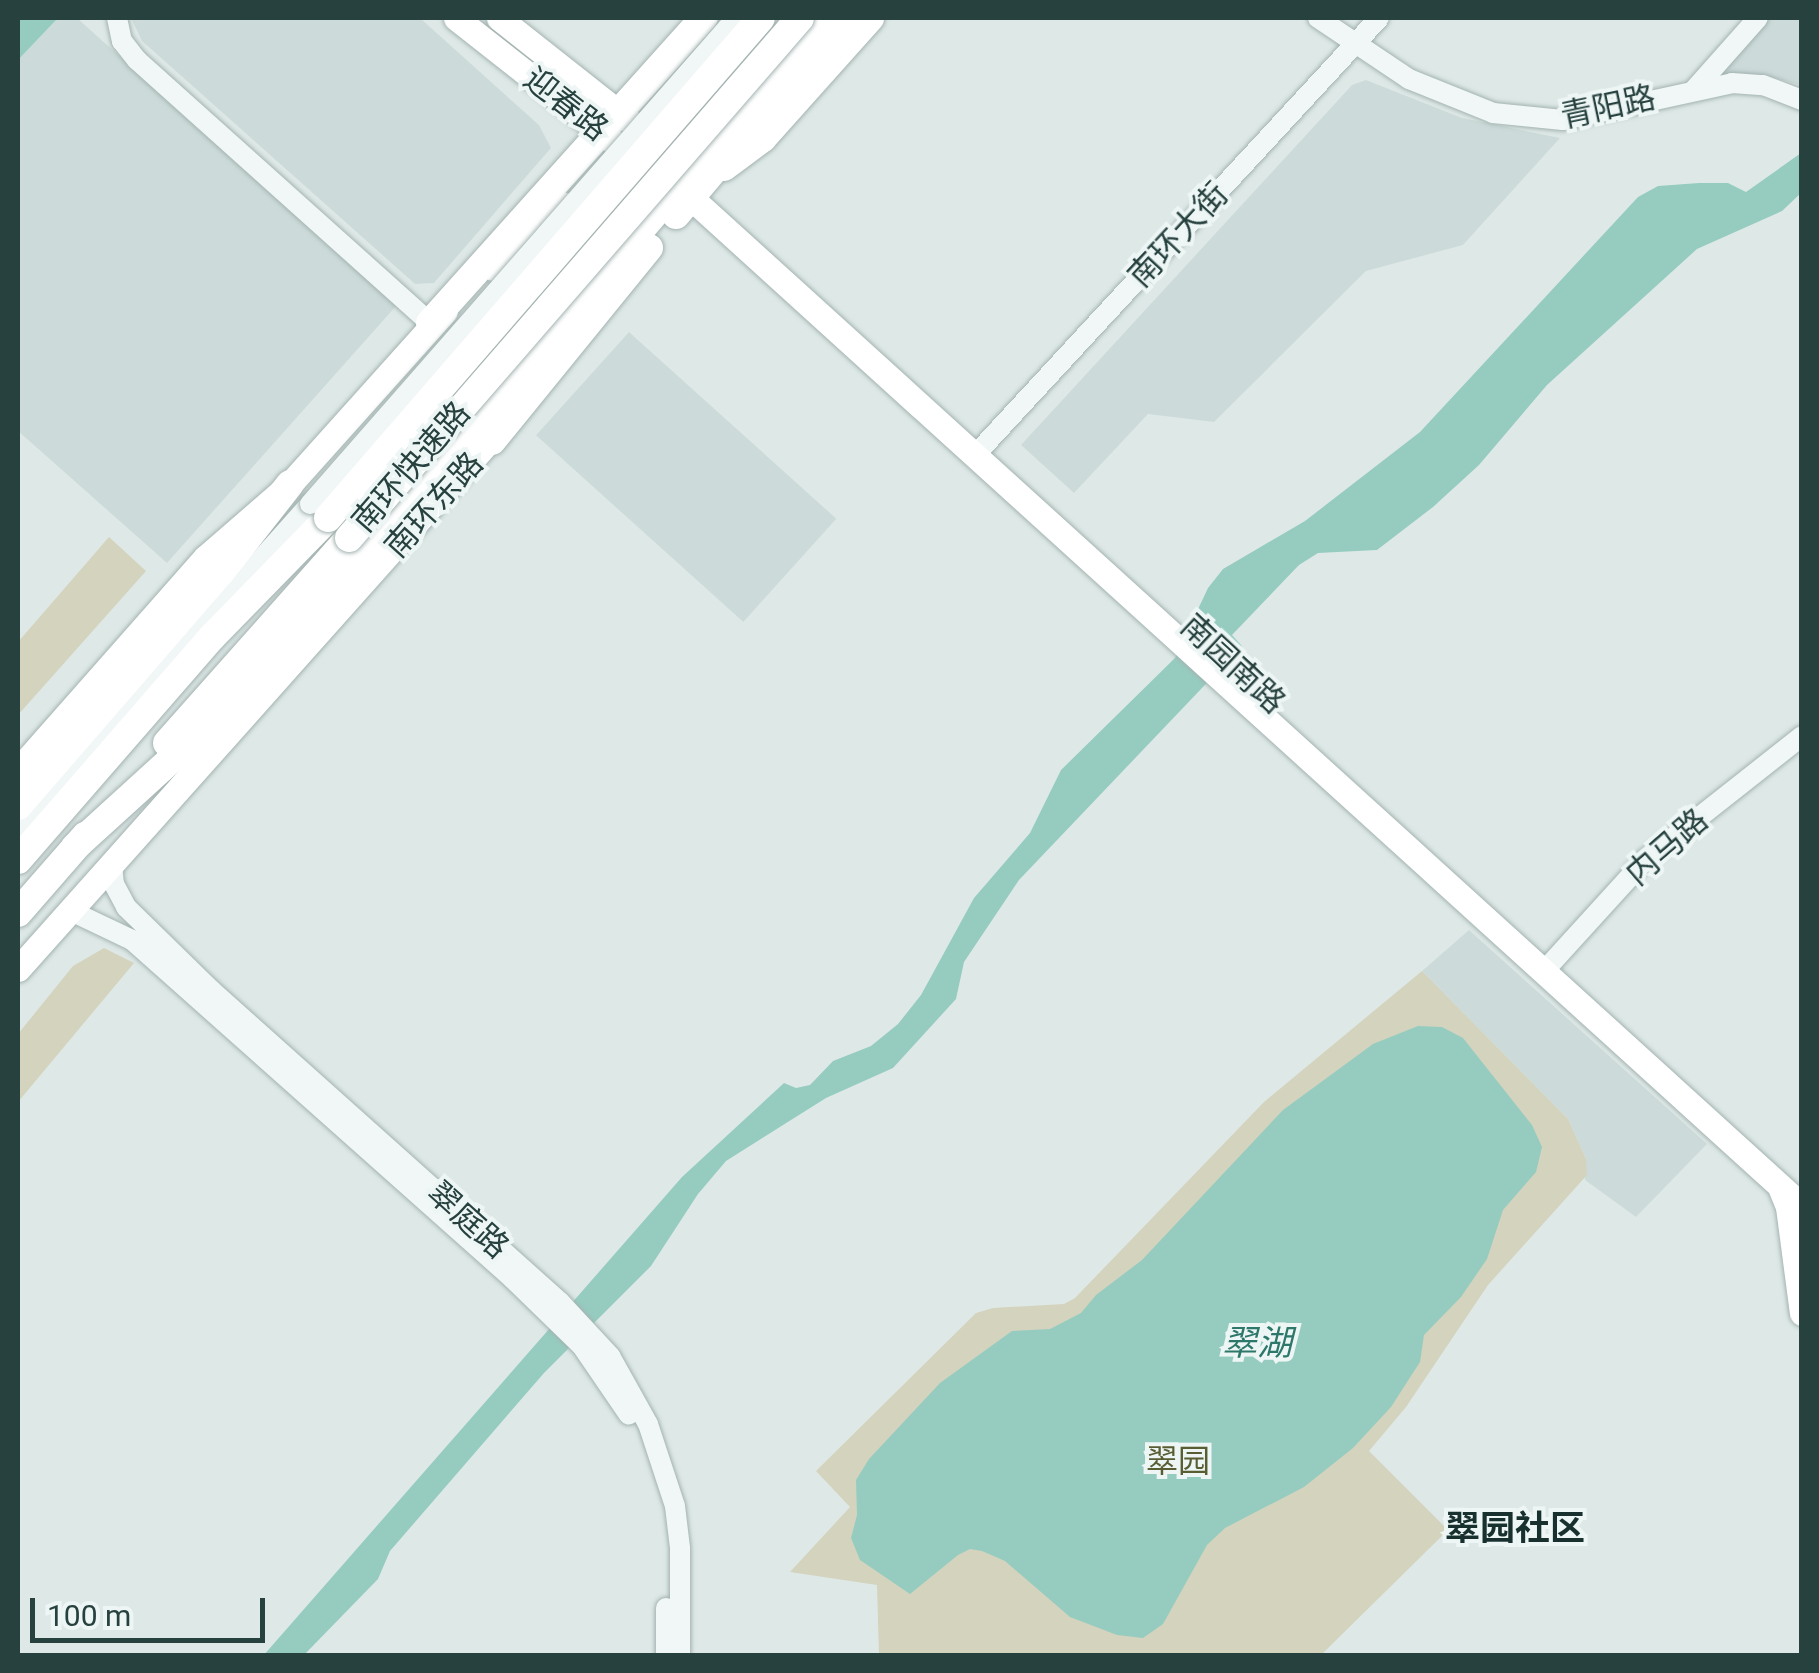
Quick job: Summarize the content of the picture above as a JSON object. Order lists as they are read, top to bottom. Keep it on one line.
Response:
{"streets":{"highway":["南环快速路"],"main road":["迎春路","南环东路","南园南路"],"street":["青阳路","南环大街","内马路","翠庭路"]},"crossings":[["迎春路","南园南路"],["青阳路","南环大街"],["南环大街","南园南路"],["南环东路","翠庭路"],["南园南路","内马路"]],"districts":["翠园社区"],"water":["翠湖"],"parks":["翠园"],"scale_bar":"100 m"}
